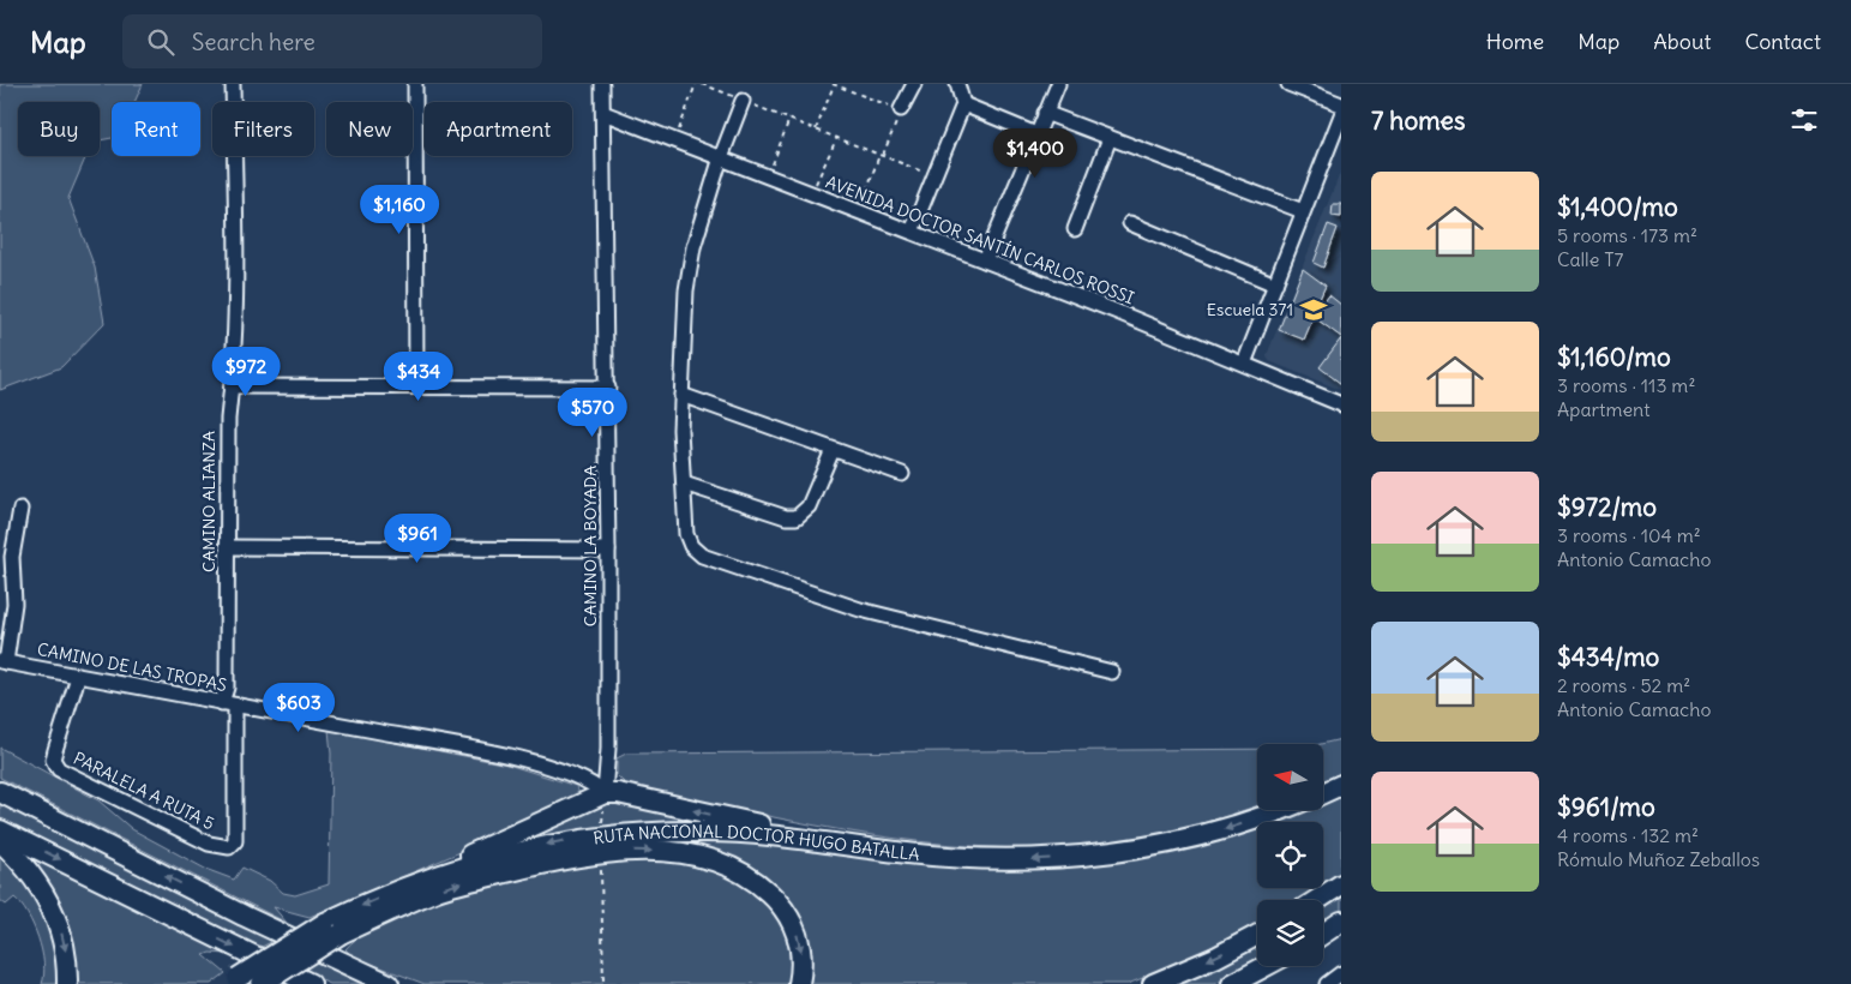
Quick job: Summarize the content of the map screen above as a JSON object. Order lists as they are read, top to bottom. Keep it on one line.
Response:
{"streets":{"highway":["RUTA NACIONAL DOCTOR HUGO BATALLA"],"street":["AVENIDA DOCTOR SANTÍN CARLOS ROSSI","CAMINO ALIANZA","CAMINO LA BOYADA","CAMINO DE LAS TROPAS","PARALELA A RUTA 5"]},"crossings":[["AVENIDA DOCTOR SANTÍN CARLOS ROSSI","CAMINO LA BOYADA"],["CAMINO ALIANZA","CAMINO DE LAS TROPAS"],["CAMINO ALIANZA","PARALELA A RUTA 5"],["CAMINO LA BOYADA","CAMINO DE LAS TROPAS"],["CAMINO DE LAS TROPAS","PARALELA A RUTA 5"]],"places":{"school or university":["Escuela 371"]},"north":"left","page":{"header":"Map","search":"Search here","nav":["Home","Map","About","Contact"],"heading":"7 homes","chip":["Buy","Rent","Filters","New","Apartment"],"price":["$1,400","$1,160","$972","$434","$570","$961","$603"],"list":[{"name":"$1,400/mo","note":"5 rooms · 173 m² · Calle T7"},{"name":"$1,160/mo","note":"3 rooms · 113 m² · Apartment"},{"name":"$972/mo","note":"3 rooms · 104 m² · Antonio Camacho"},{"name":"$434/mo","note":"2 rooms · 52 m² · Antonio Camacho"},{"name":"$961/mo","note":"4 rooms · 132 m² · Rómulo Muñoz Zeballos"}]}}
